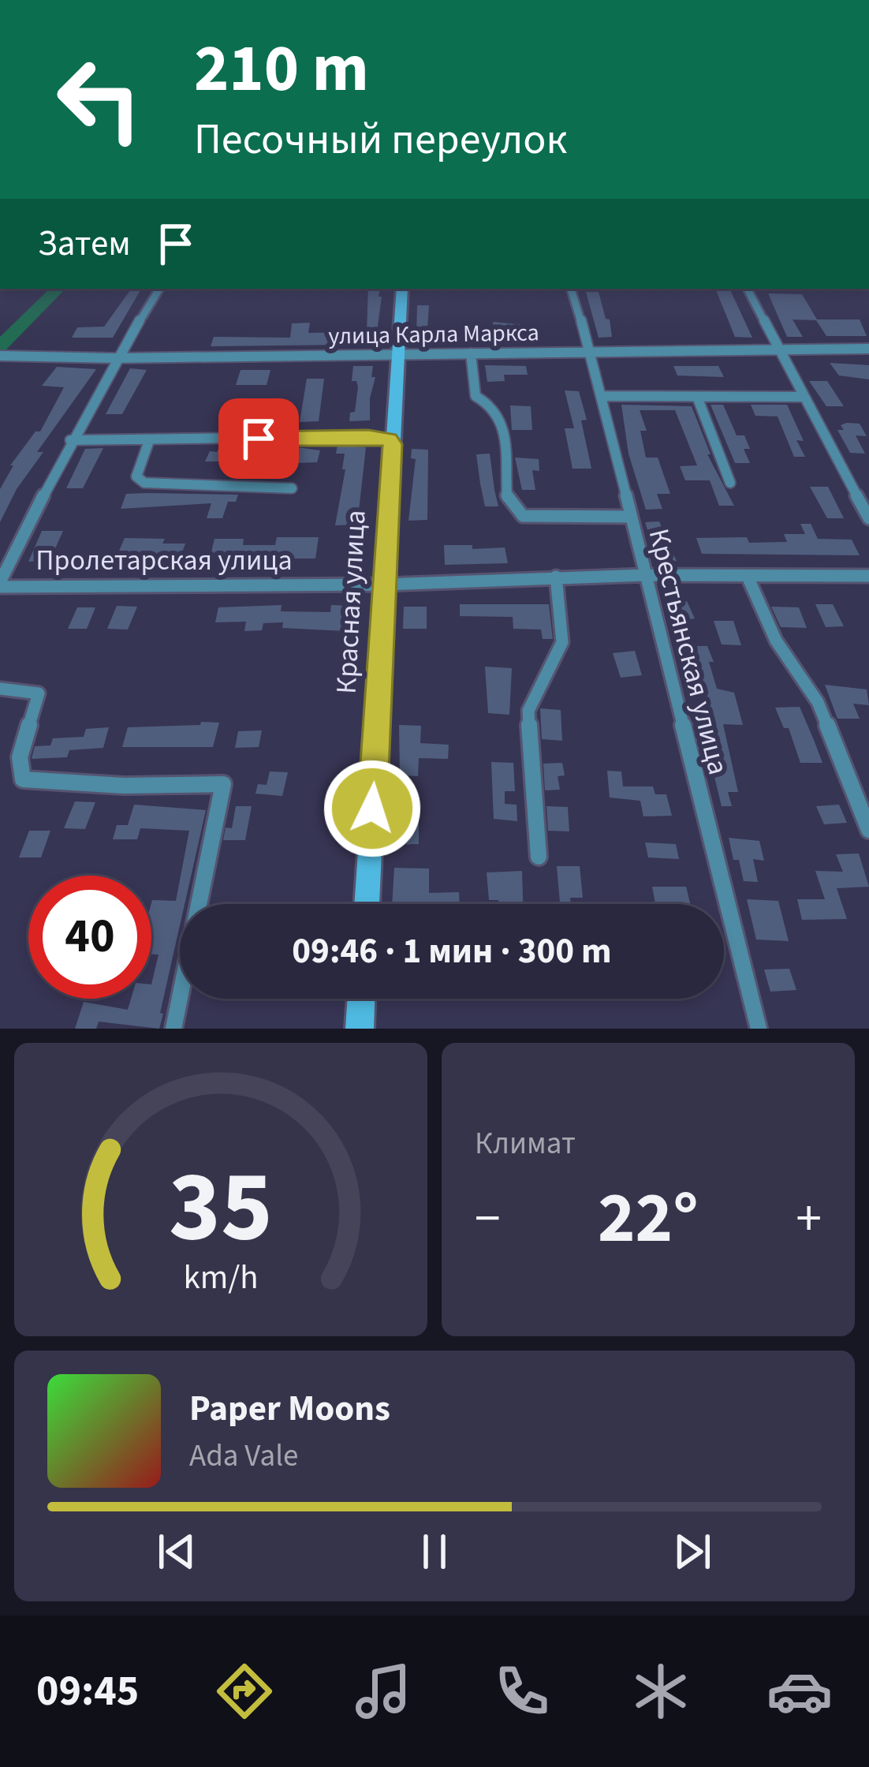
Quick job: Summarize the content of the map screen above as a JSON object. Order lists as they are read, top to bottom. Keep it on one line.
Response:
{"streets":{"street":["улица Карла Маркса","Пролетарская улица","Красная улица","Крестьянская улица"]},"crossings":[["улица Карла Маркса","Красная улица"],["улица Карла Маркса","Крестьянская улица"],["Пролетарская улица","Красная улица"],["Пролетарская улица","Крестьянская улица"]],"page":{"turn":["210 m","Песочный переулок"],"then":"Затем","limit":"40","trip":"09:46 · 1 мин · 300 m","tile":"Климат","heat":["−","22°","+"],"song":["Paper Moons","Ada Vale"],"tabs":"09:45","gauge":["35","km/h"]}}
